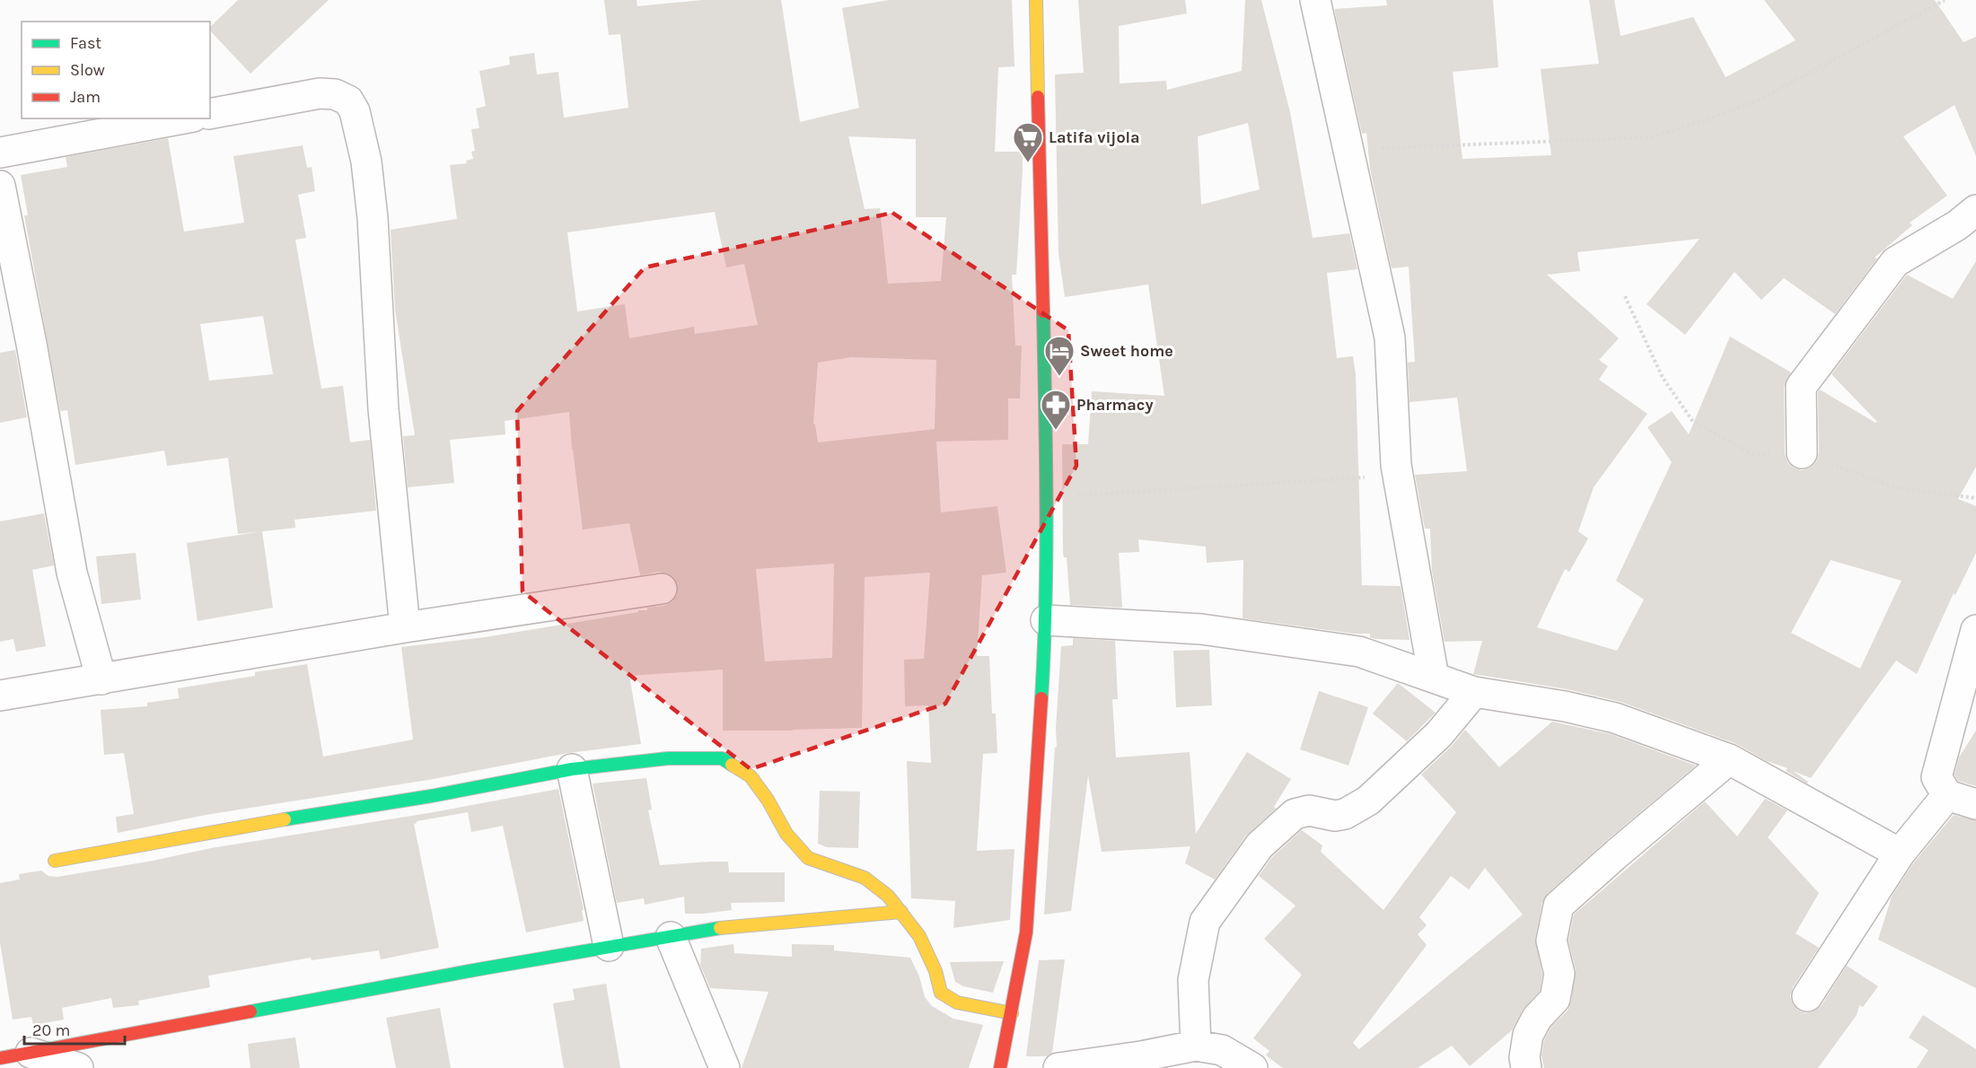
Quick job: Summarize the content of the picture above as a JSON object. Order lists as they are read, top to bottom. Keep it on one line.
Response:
{"places":{"supermarket":["Latifa vijola"],"hotel":["Sweet home"],"pharmacy":["Pharmacy"]},"legend":["Fast","Slow","Jam"],"scale_bar":"20 m"}
